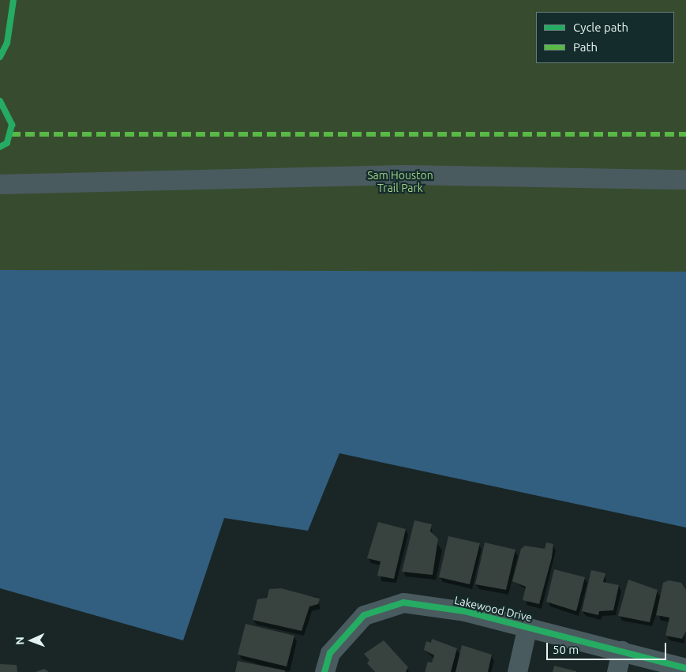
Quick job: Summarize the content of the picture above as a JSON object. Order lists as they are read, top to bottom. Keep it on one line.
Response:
{"streets":{"street":["Lakewood Drive"]},"parks":["Sam Houston Trail Park"],"legend":["Cycle path","Path"],"scale_bar":"50 m","north":"left"}
